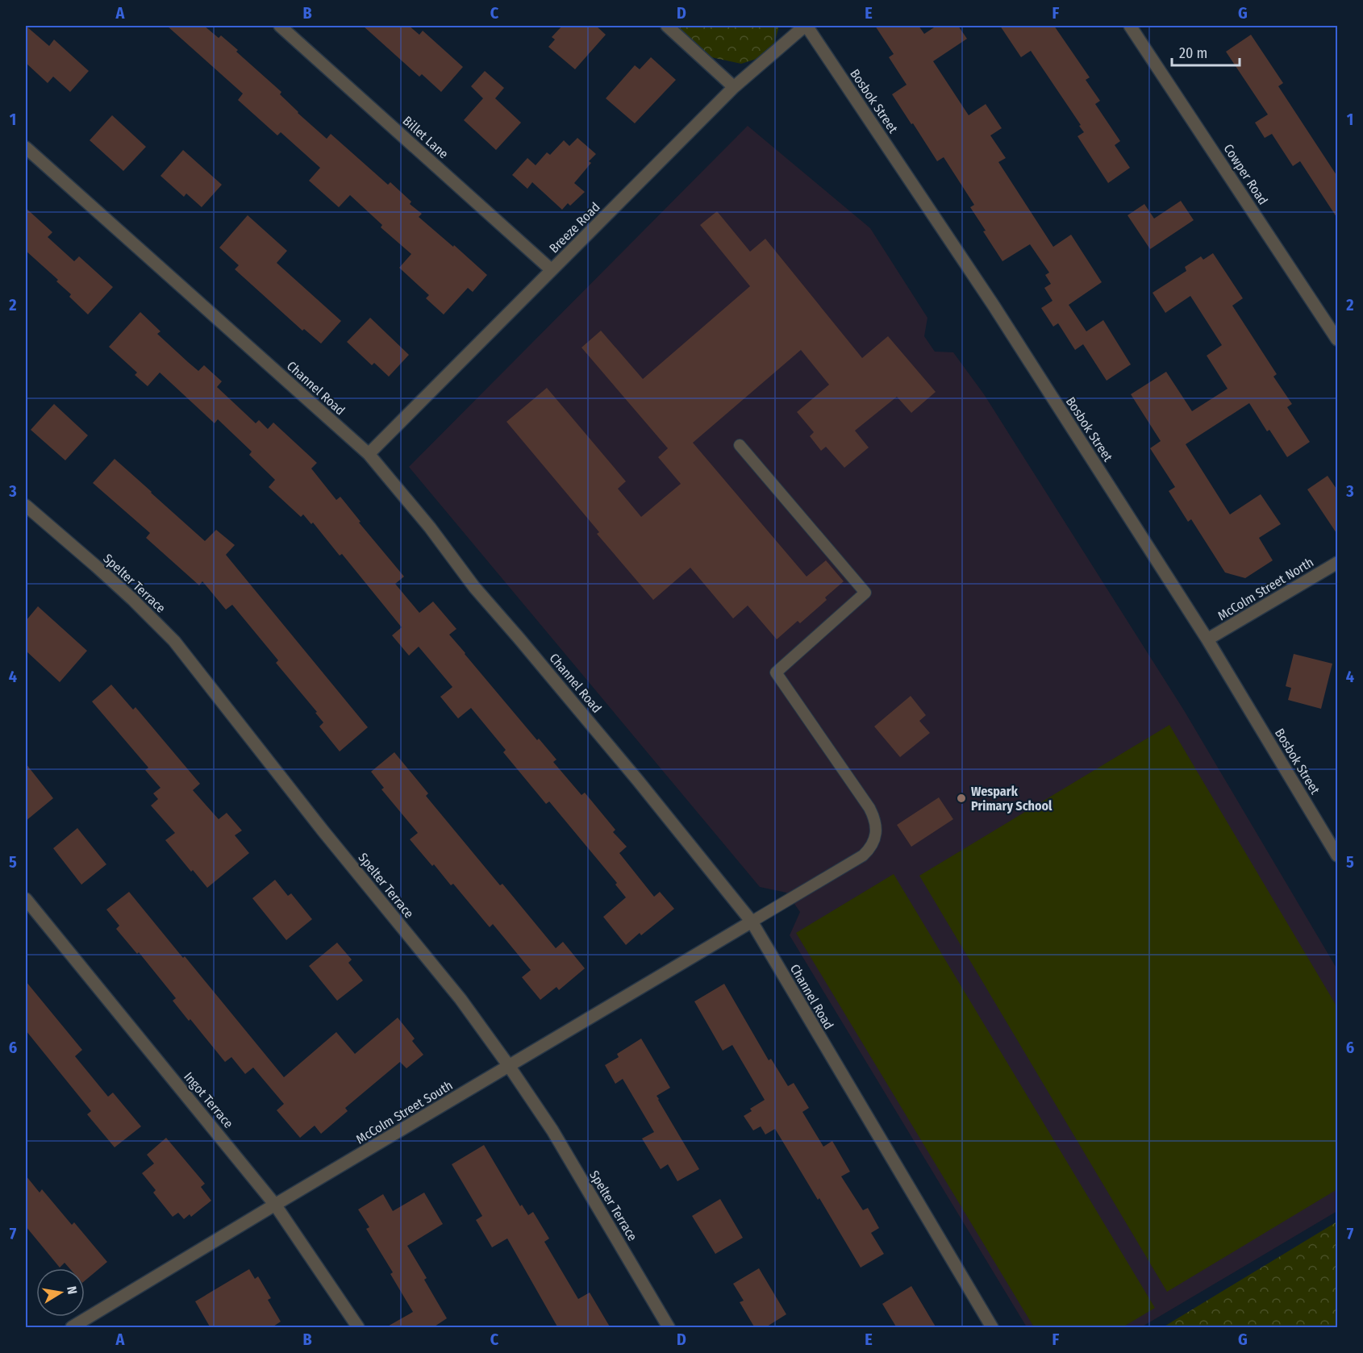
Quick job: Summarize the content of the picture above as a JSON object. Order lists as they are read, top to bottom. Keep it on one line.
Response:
{"streets":{"street":["Bosbok Street","Billet Lane","Cowper Road","Breeze Road","Channel Road","Spelter Terrace","McColm Street North","Ingot Terrace","McColm Street South"]},"crossings":[["Bosbok Street","Breeze Road"],["Bosbok Street","McColm Street North"],["Billet Lane","Breeze Road"],["Breeze Road","Channel Road"],["Channel Road","McColm Street South"],["Spelter Terrace","McColm Street South"],["Ingot Terrace","McColm Street South"]],"places":["Wespark Primary School"],"scale_bar":"20 m","north":"right","grid":{"columns":["A","B","C","D","E","F","G"],"rows":["1","2","3","4","5","6","7"]}}
